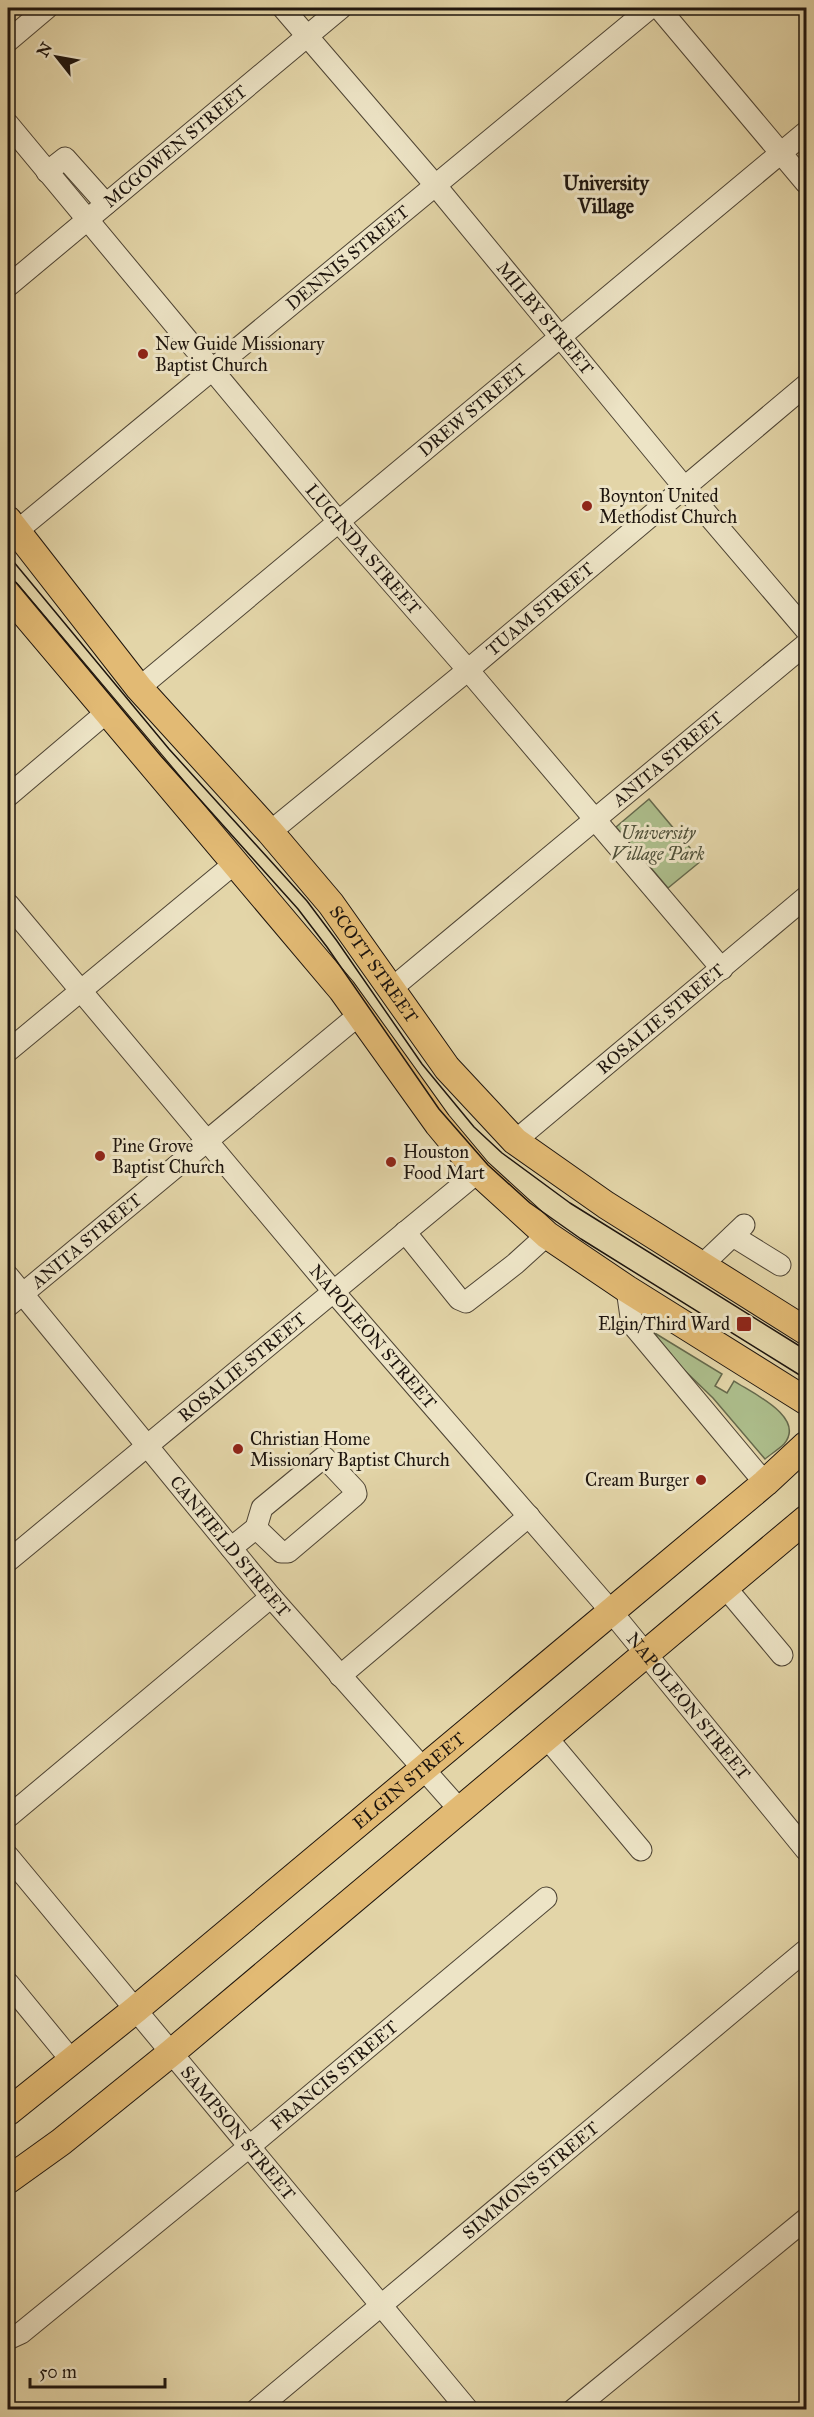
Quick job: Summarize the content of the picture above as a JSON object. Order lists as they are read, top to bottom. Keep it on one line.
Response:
{"streets":{"main road":["SCOTT STREET","ELGIN STREET"],"street":["MCGOWEN STREET","DENNIS STREET","MILBY STREET","DREW STREET","LUCINDA STREET","TUAM STREET","ANITA STREET","ROSALIE STREET","NAPOLEON STREET","CANFIELD STREET","FRANCIS STREET","SAMPSON STREET","SIMMONS STREET"]},"crossings":[["MCGOWEN STREET","MILBY STREET"],["MCGOWEN STREET","LUCINDA STREET"],["DENNIS STREET","MILBY STREET"],["DENNIS STREET","LUCINDA STREET"],["DENNIS STREET","SCOTT STREET"],["MILBY STREET","DREW STREET"],["MILBY STREET","TUAM STREET"],["DREW STREET","LUCINDA STREET"],["DREW STREET","SCOTT STREET"],["LUCINDA STREET","TUAM STREET"],["LUCINDA STREET","ANITA STREET"],["LUCINDA STREET","ROSALIE STREET"],["TUAM STREET","SCOTT STREET"],["ANITA STREET","SCOTT STREET"],["ANITA STREET","NAPOLEON STREET"],["ANITA STREET","CANFIELD STREET"],["SCOTT STREET","ROSALIE STREET"],["ROSALIE STREET","NAPOLEON STREET"],["ROSALIE STREET","CANFIELD STREET"],["NAPOLEON STREET","ELGIN STREET"],["CANFIELD STREET","ELGIN STREET"],["ELGIN STREET","SAMPSON STREET"],["FRANCIS STREET","SAMPSON STREET"],["SAMPSON STREET","SIMMONS STREET"]],"districts":["University Village"],"parks":["University Village Park"],"places":{"other":["New Guide Missionary Baptist Church","Boynton United Methodist Church","Pine Grove Baptist Church","Houston Food Mart","Christian Home Missionary Baptist Church","Cream Burger"],"transit":["Elgin/Third Ward"]},"scale_bar":"50 m","north":"top left"}
